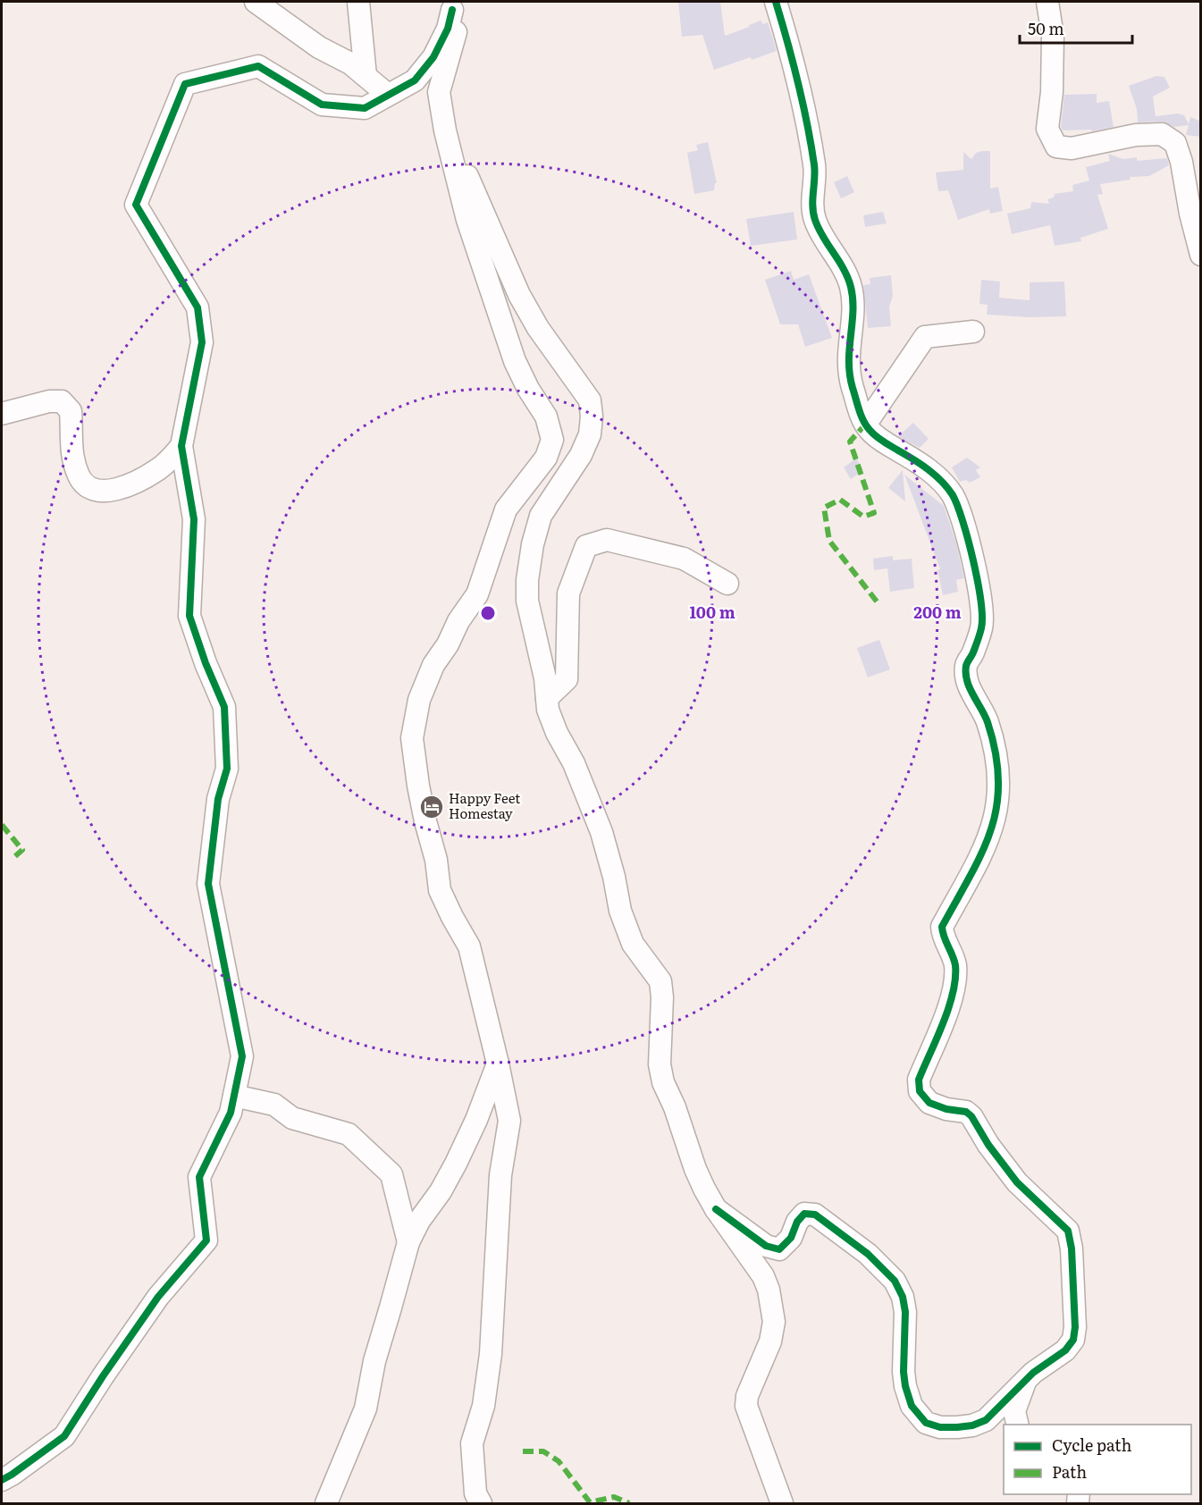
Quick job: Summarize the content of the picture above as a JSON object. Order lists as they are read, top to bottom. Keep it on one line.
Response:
{"places":{"hotel":["Happy Feet Homestay"]},"legend":["Cycle path","Path"],"scale_bar":"50 m","rings":["100 m","200 m"]}
